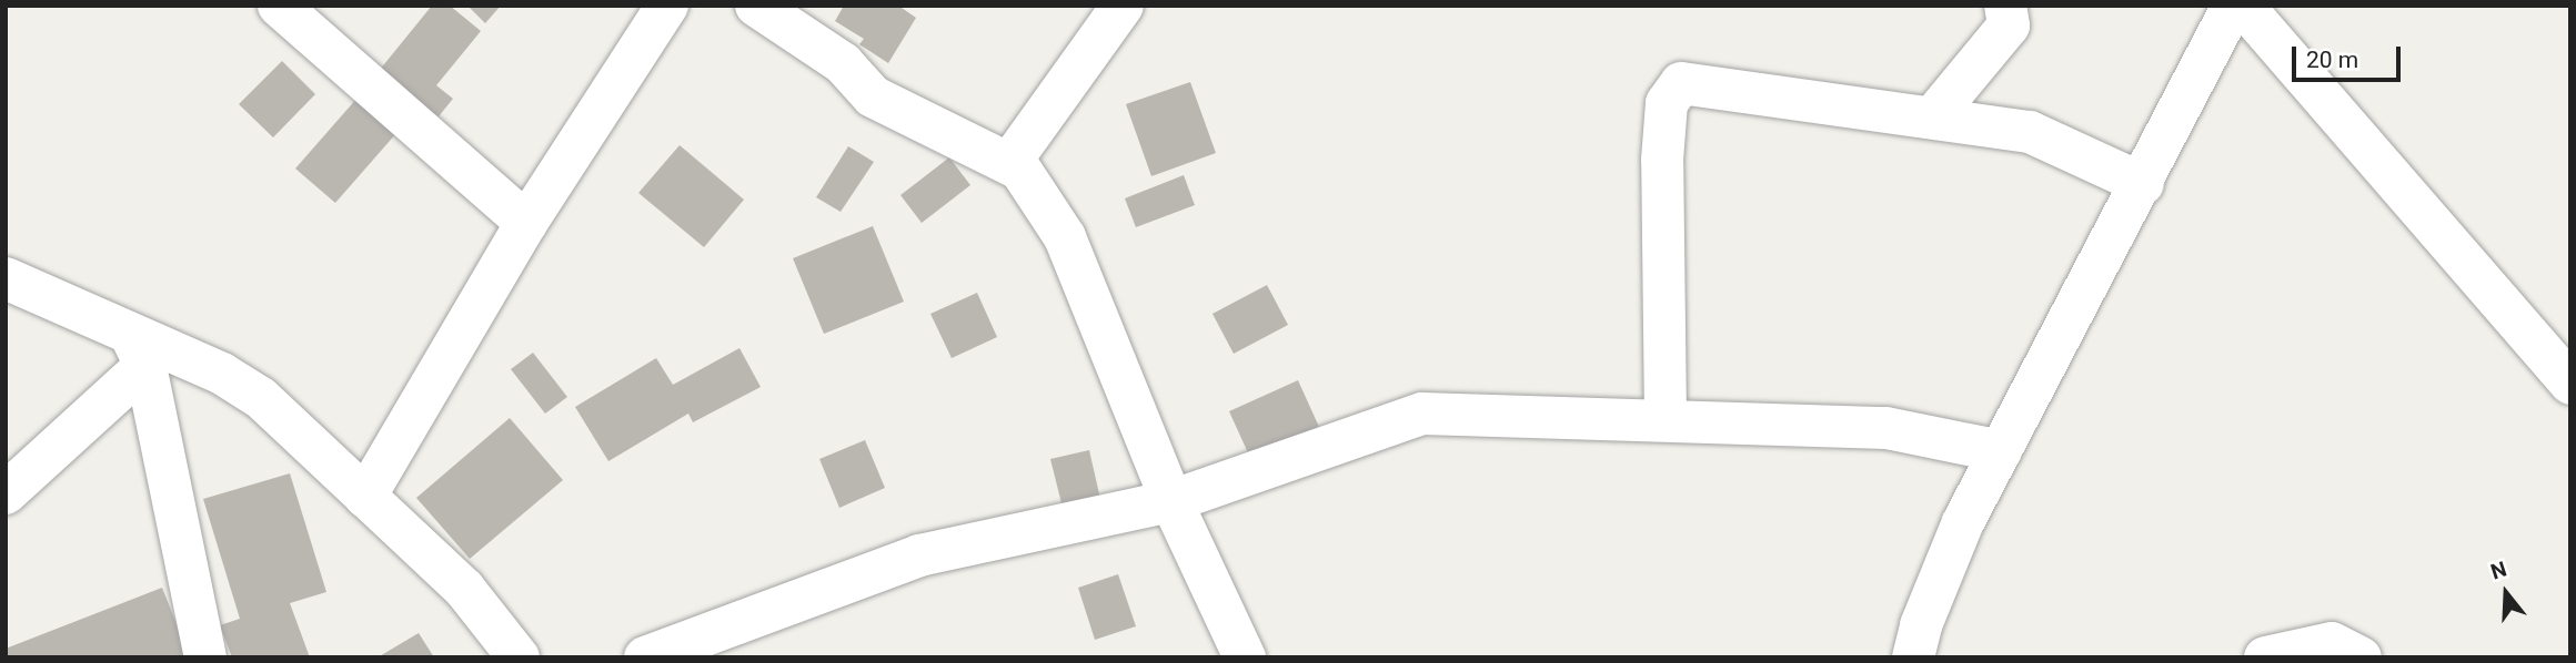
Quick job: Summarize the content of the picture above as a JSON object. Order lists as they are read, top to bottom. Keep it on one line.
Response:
{"scale_bar":"20 m","north":"top"}
